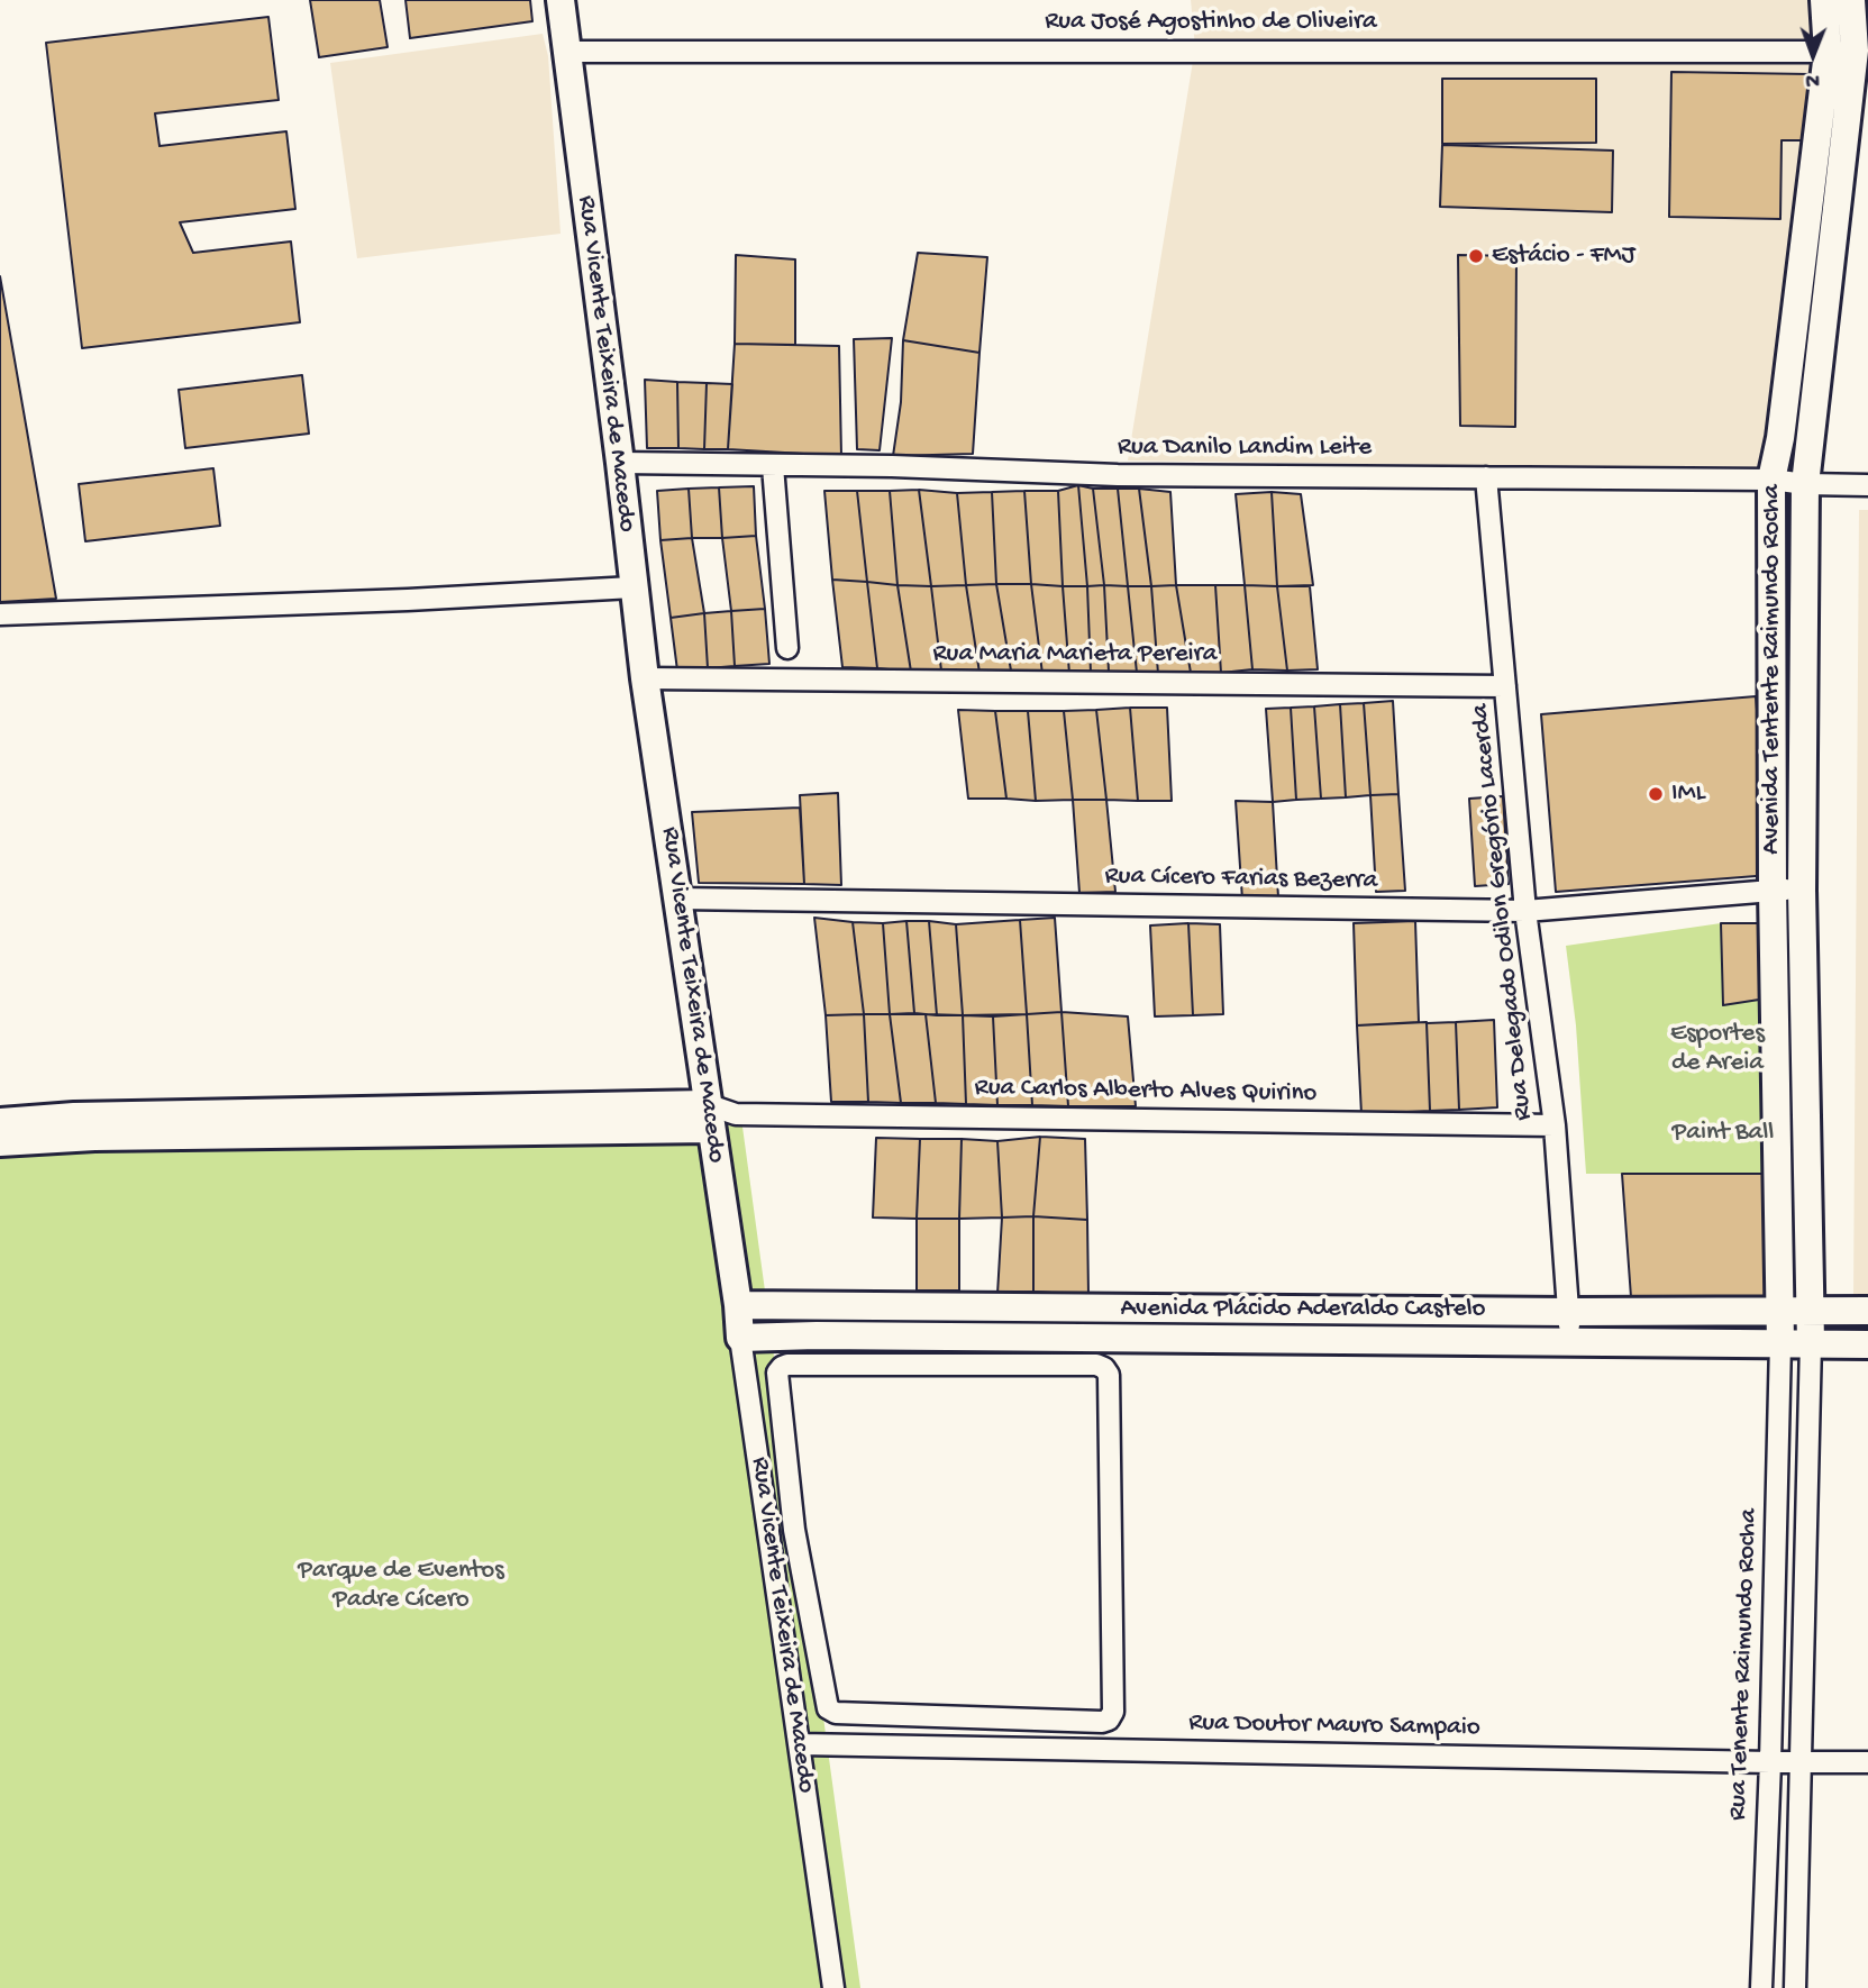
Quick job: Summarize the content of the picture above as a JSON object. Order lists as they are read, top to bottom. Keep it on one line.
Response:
{"streets":{"street":["Rua José Agostinho de Oliveira","Rua Vicente Teixeira de Macedo","Rua Danilo Landim Leite","Rua Maria Marieta Pereira","Avenida Tentente Raimundo Rocha","Rua Cícero Farias Bezerra","Rua Delegado Odilon Gregório Lacerda","Rua Carlos Alberto Alves Quirino","Avenida Plácido Aderaldo Castelo","Rua Tenente Raimundo Rocha","Rua Doutor Mauro Sampaio"]},"crossings":[["Rua José Agostinho de Oliveira","Rua Vicente Teixeira de Macedo"],["Rua José Agostinho de Oliveira","Avenida Tentente Raimundo Rocha"],["Rua Vicente Teixeira de Macedo","Rua Danilo Landim Leite"],["Rua Vicente Teixeira de Macedo","Rua Maria Marieta Pereira"],["Rua Vicente Teixeira de Macedo","Rua Cícero Farias Bezerra"],["Rua Vicente Teixeira de Macedo","Rua Carlos Alberto Alves Quirino"],["Rua Vicente Teixeira de Macedo","Avenida Plácido Aderaldo Castelo"],["Rua Vicente Teixeira de Macedo","Rua Doutor Mauro Sampaio"],["Rua Danilo Landim Leite","Avenida Tentente Raimundo Rocha"],["Rua Danilo Landim Leite","Rua Delegado Odilon Gregório Lacerda"],["Rua Maria Marieta Pereira","Rua Delegado Odilon Gregório Lacerda"],["Avenida Tentente Raimundo Rocha","Rua Cícero Farias Bezerra"],["Avenida Tentente Raimundo Rocha","Avenida Plácido Aderaldo Castelo"],["Avenida Tentente Raimundo Rocha","Rua Tenente Raimundo Rocha"],["Rua Cícero Farias Bezerra","Rua Delegado Odilon Gregório Lacerda"],["Rua Delegado Odilon Gregório Lacerda","Rua Carlos Alberto Alves Quirino"],["Rua Delegado Odilon Gregório Lacerda","Avenida Plácido Aderaldo Castelo"],["Avenida Plácido Aderaldo Castelo","Rua Tenente Raimundo Rocha"],["Rua Tenente Raimundo Rocha","Rua Doutor Mauro Sampaio"]],"parks":["Esportes de Areia","Paint Ball","Parque de Eventos Padre Cícero"],"places":["Estácio - FMJ","IML"],"north":"bottom"}
